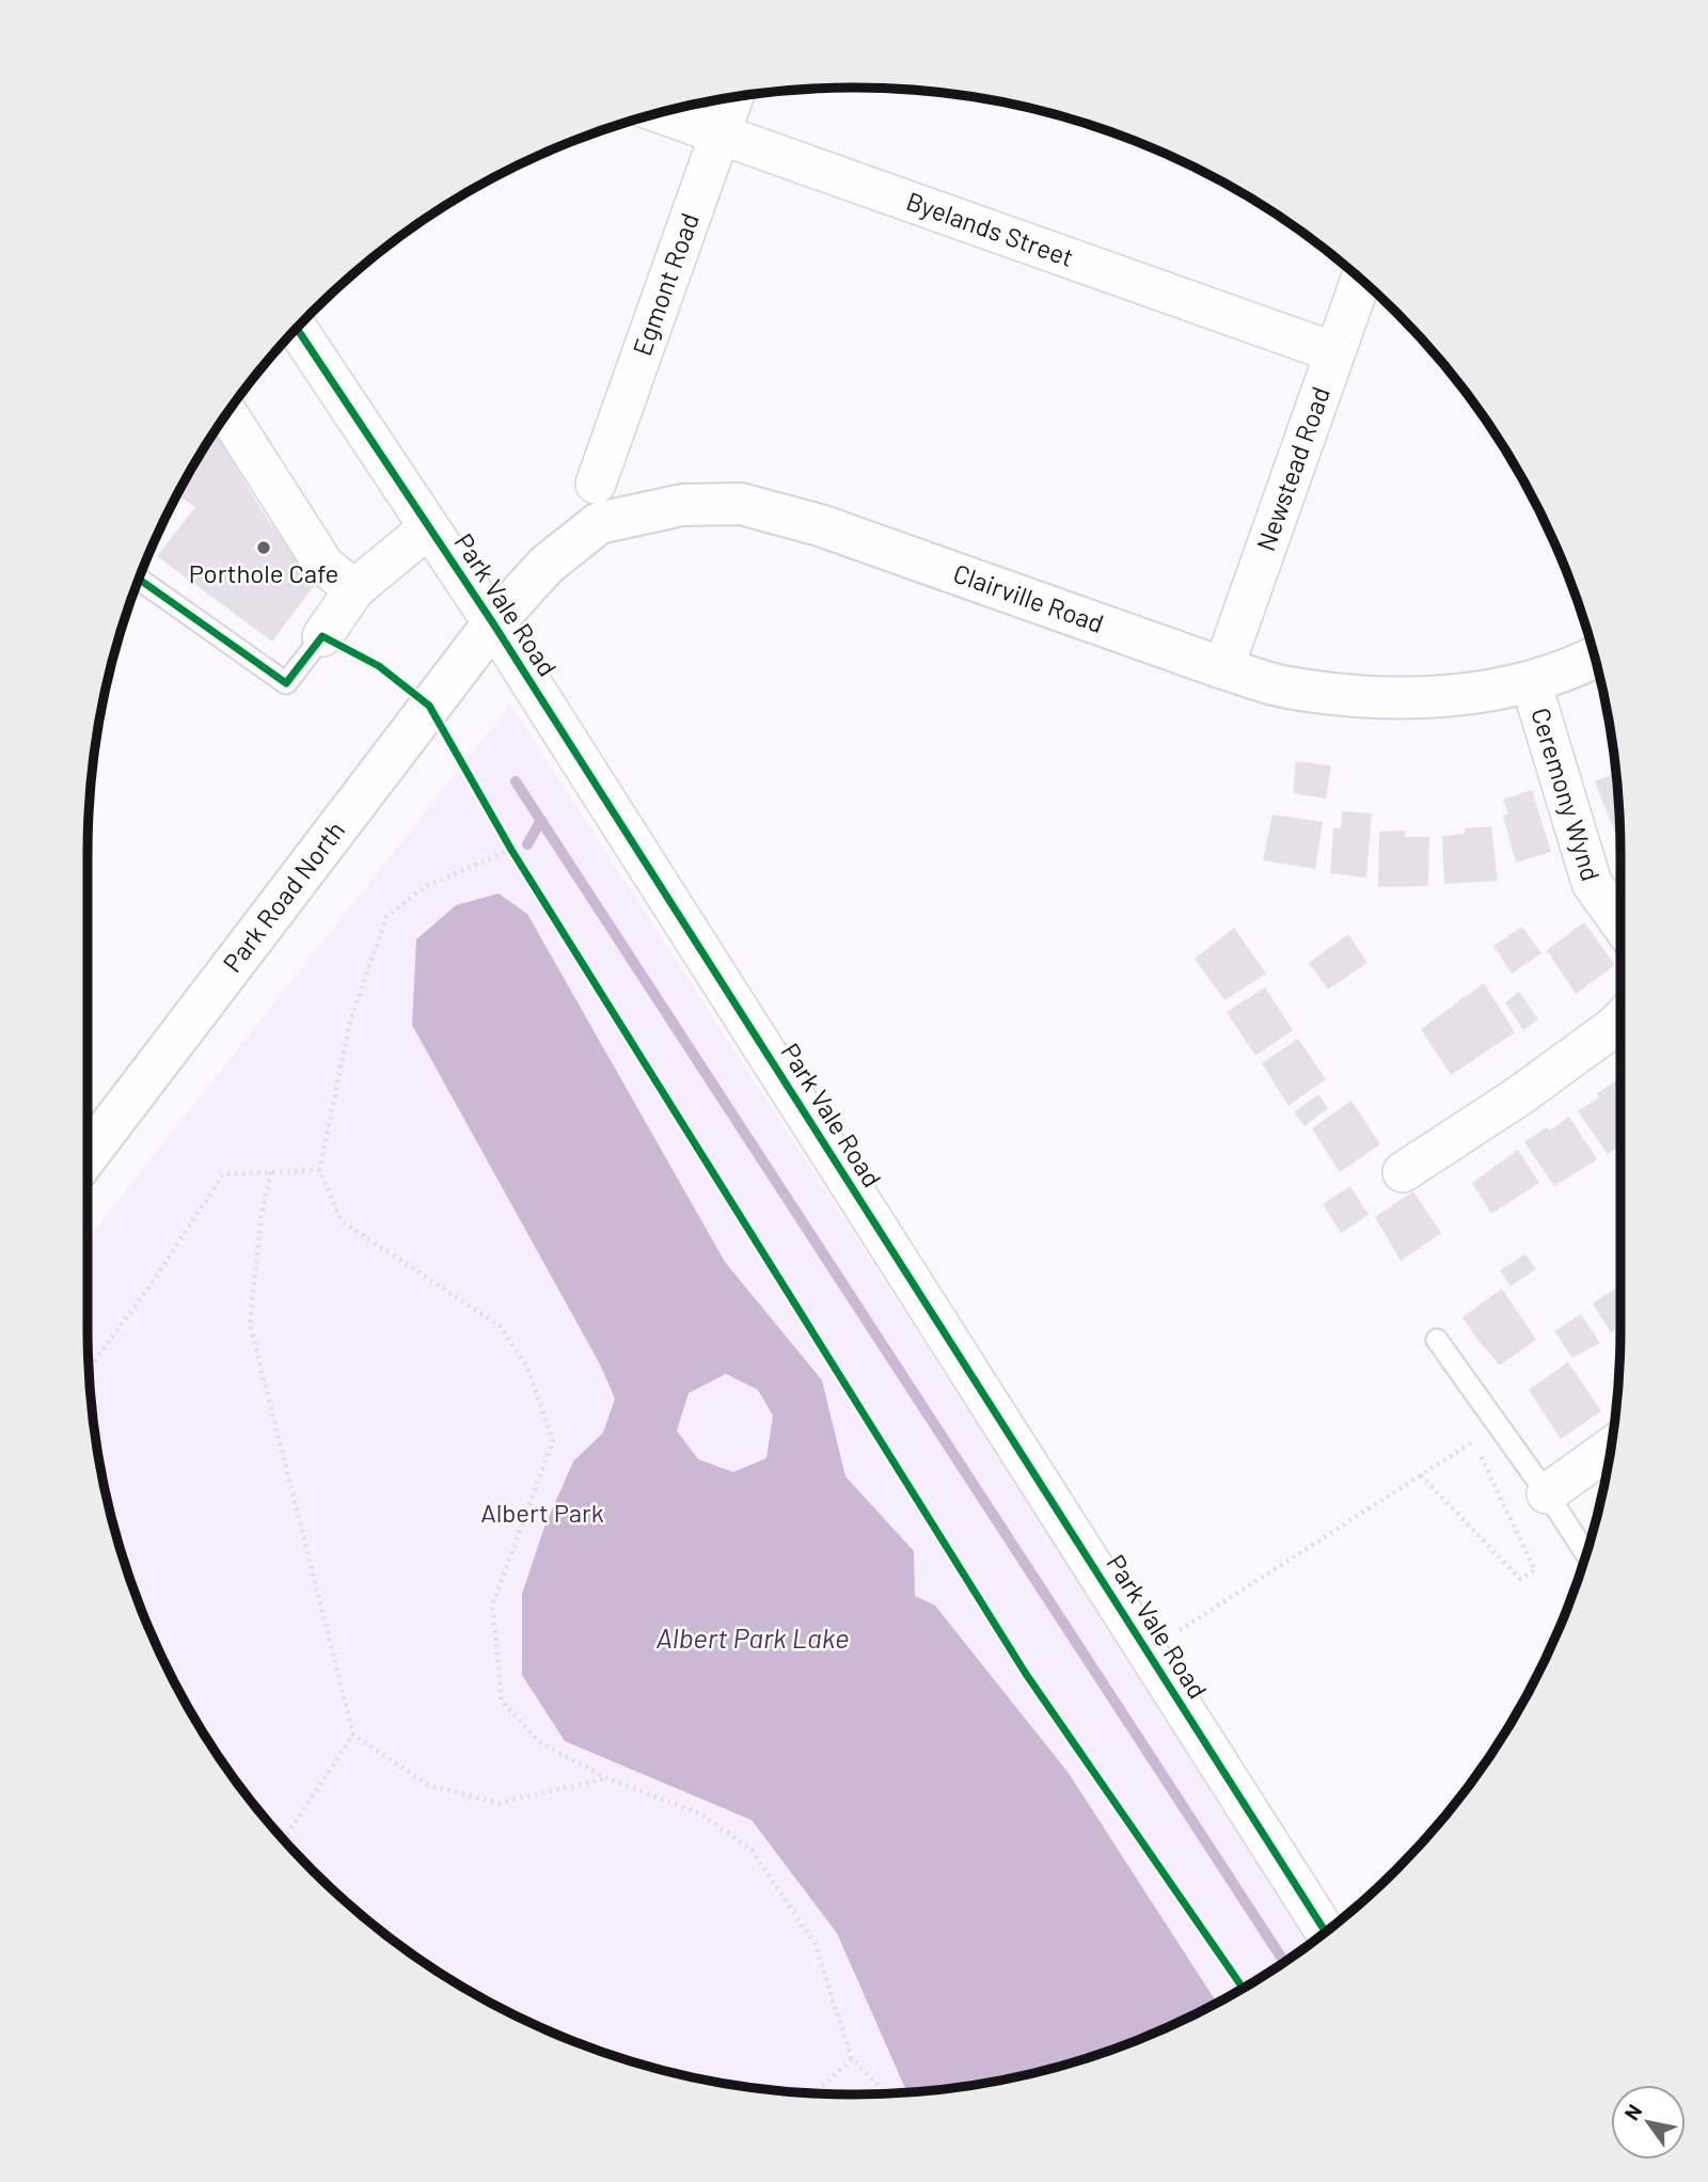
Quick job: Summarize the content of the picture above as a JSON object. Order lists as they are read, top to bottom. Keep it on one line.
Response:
{"streets":{"street":["Byelands Street","Egmont Road","Newstead Road","Clairville Road","Park Vale Road","Ceremony Wynd","Park Road North"]},"crossings":[["Byelands Street","Egmont Road"],["Byelands Street","Newstead Road"],["Newstead Road","Clairville Road"],["Clairville Road","Park Vale Road"],["Clairville Road","Ceremony Wynd"],["Clairville Road","Park Road North"],["Park Vale Road","Park Road North"]],"water":["Albert Park Lake"],"parks":["Albert Park"],"places":["Porthole Cafe"],"north":"top left"}
